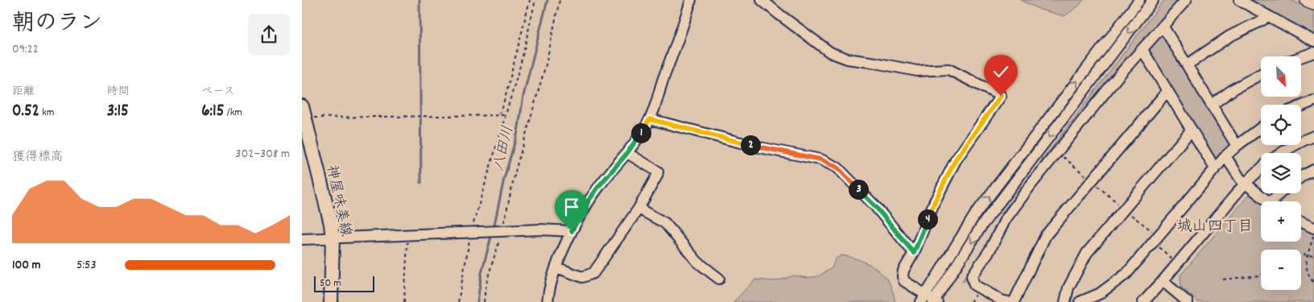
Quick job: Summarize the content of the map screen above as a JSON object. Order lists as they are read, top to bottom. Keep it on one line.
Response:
{"streets":{"main road":["神屋味美線"]},"districts":["城山四丁目"],"water":["八田川"],"scale_bar":"50 m","north":"bottom right","page":{"heading":["朝のラン","09:22"],"map_buttons":["+","−"],"stats":[["距離","0.52 km"],["時間","3:15"],["ペース","6:15 /km"]],"pins":["1","2","3","4"],"chart":["獲得標高","302–308 m"],"list":[{"name":"100 m","note":"5:53"}],"scale":"50 m"}}
